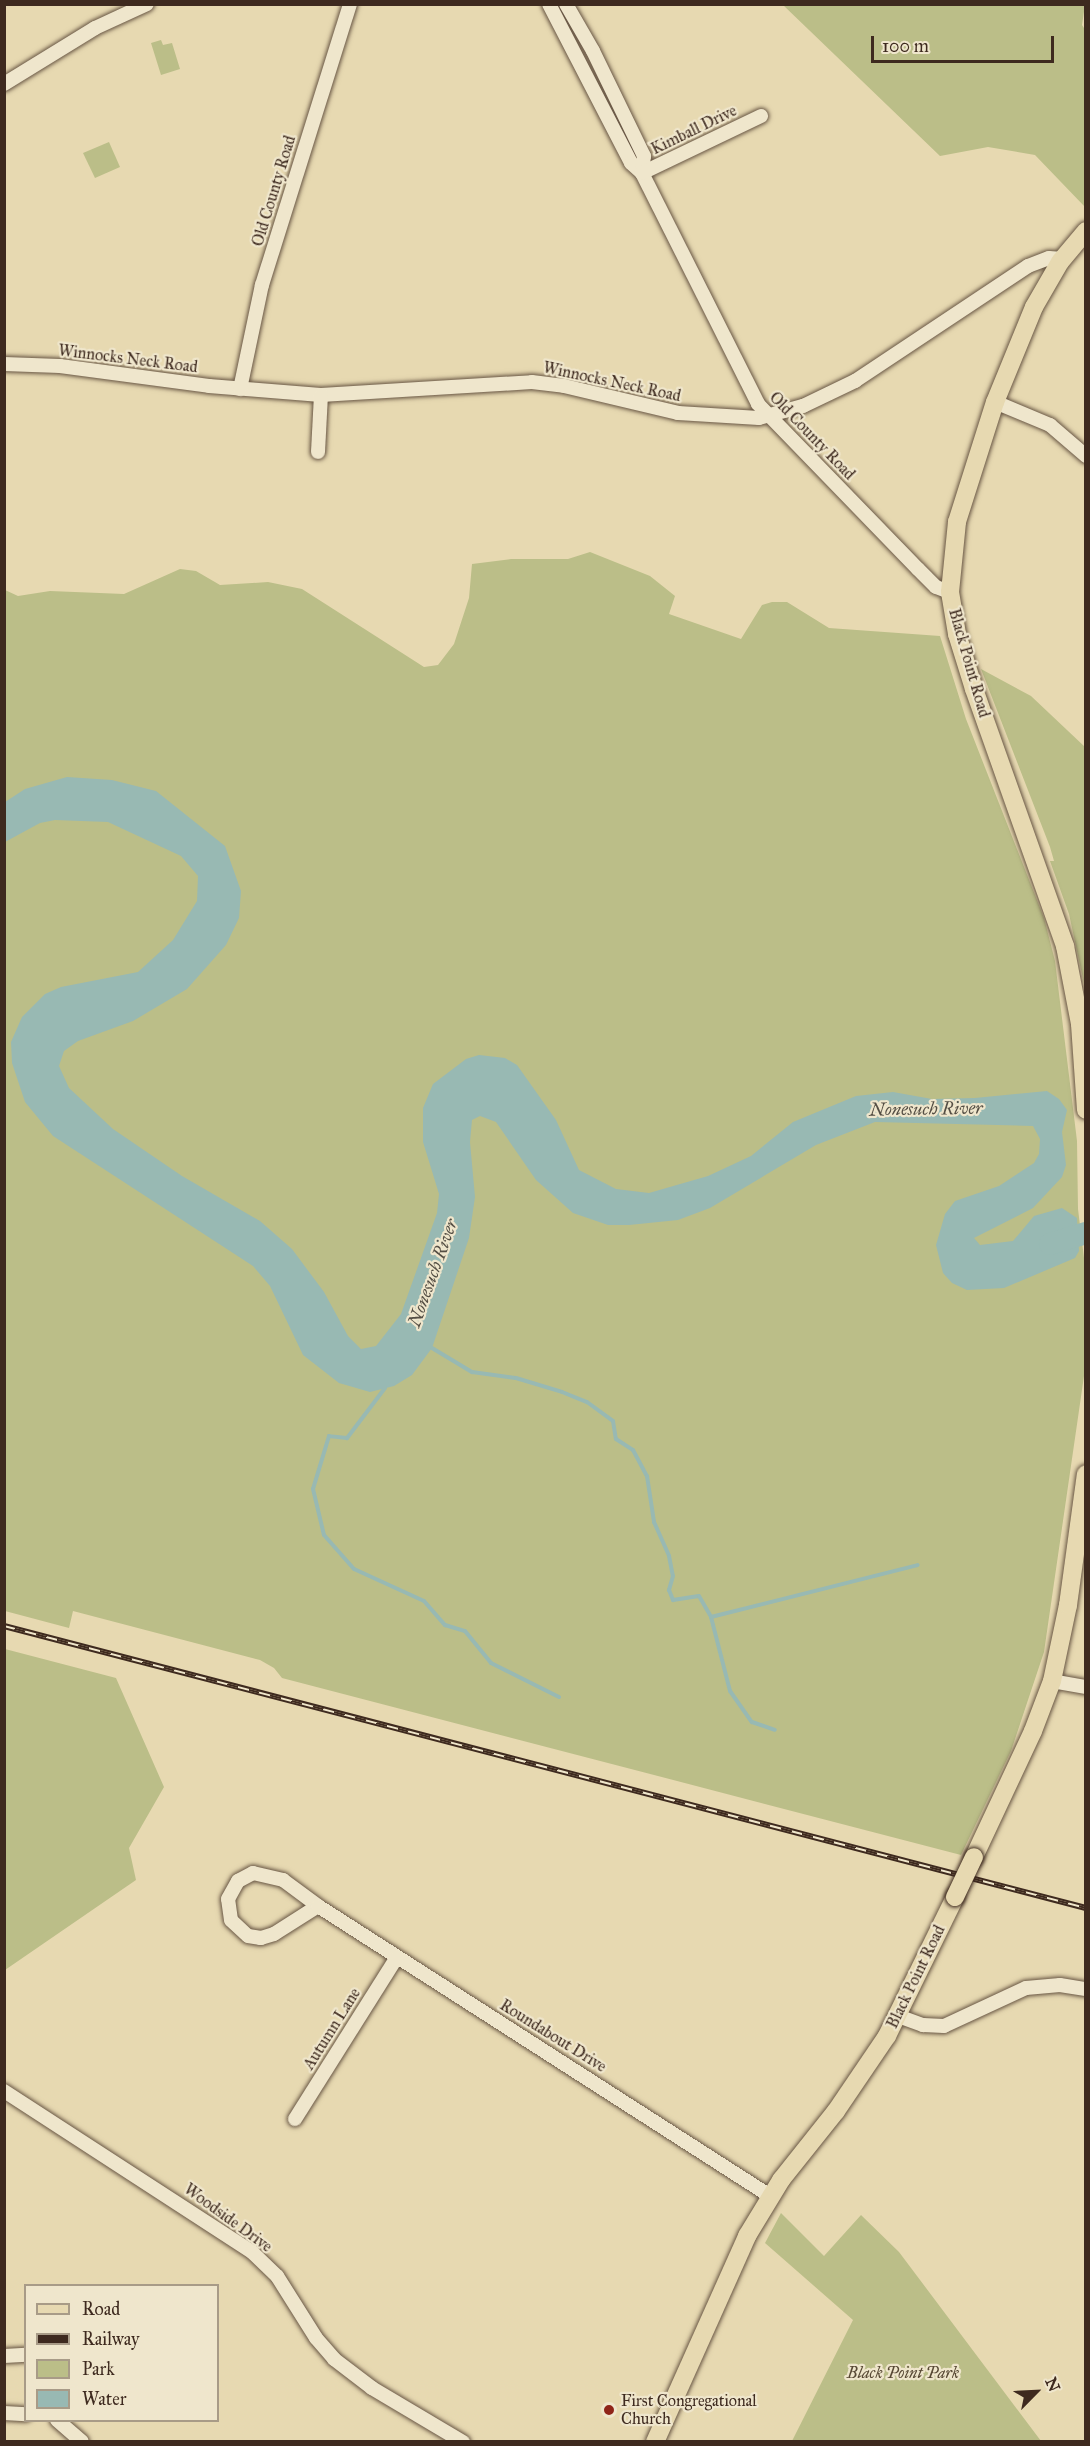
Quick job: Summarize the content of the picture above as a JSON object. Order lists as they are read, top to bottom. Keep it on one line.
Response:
{"streets":{"main road":["Black Point Road"],"street":["Kimball Drive","Old County Road","Winnocks Neck Road","Autumn Lane","Roundabout Drive","Woodside Drive"]},"crossings":[["Kimball Drive","Old County Road"],["Old County Road","Winnocks Neck Road"],["Old County Road","Black Point Road"],["Winnocks Neck Road","Black Point Road"],["Black Point Road","Roundabout Drive"],["Autumn Lane","Roundabout Drive"]],"water":["Nonesuch River"],"parks":["Black Point Park"],"places":["First Congregational Church"],"legend":["Road","Railway","Park","Water"],"scale_bar":"100 m","north":"top right"}
